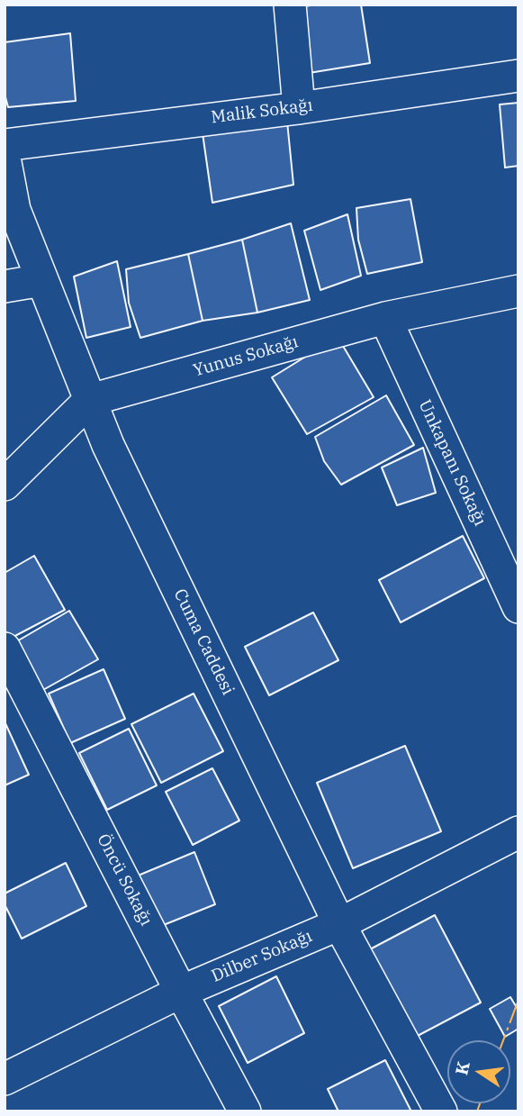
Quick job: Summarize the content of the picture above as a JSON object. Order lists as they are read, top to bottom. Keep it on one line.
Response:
{"streets":{"street":["Malik Sokağı","Yunus Sokağı","Unkapanı Sokağı","Cuma Caddesi","Öncü Sokağı","Dilber Sokağı"]},"crossings":[["Yunus Sokağı","Unkapanı Sokağı"],["Yunus Sokağı","Cuma Caddesi"],["Cuma Caddesi","Dilber Sokağı"],["Öncü Sokağı","Dilber Sokağı"]],"north":"left"}
